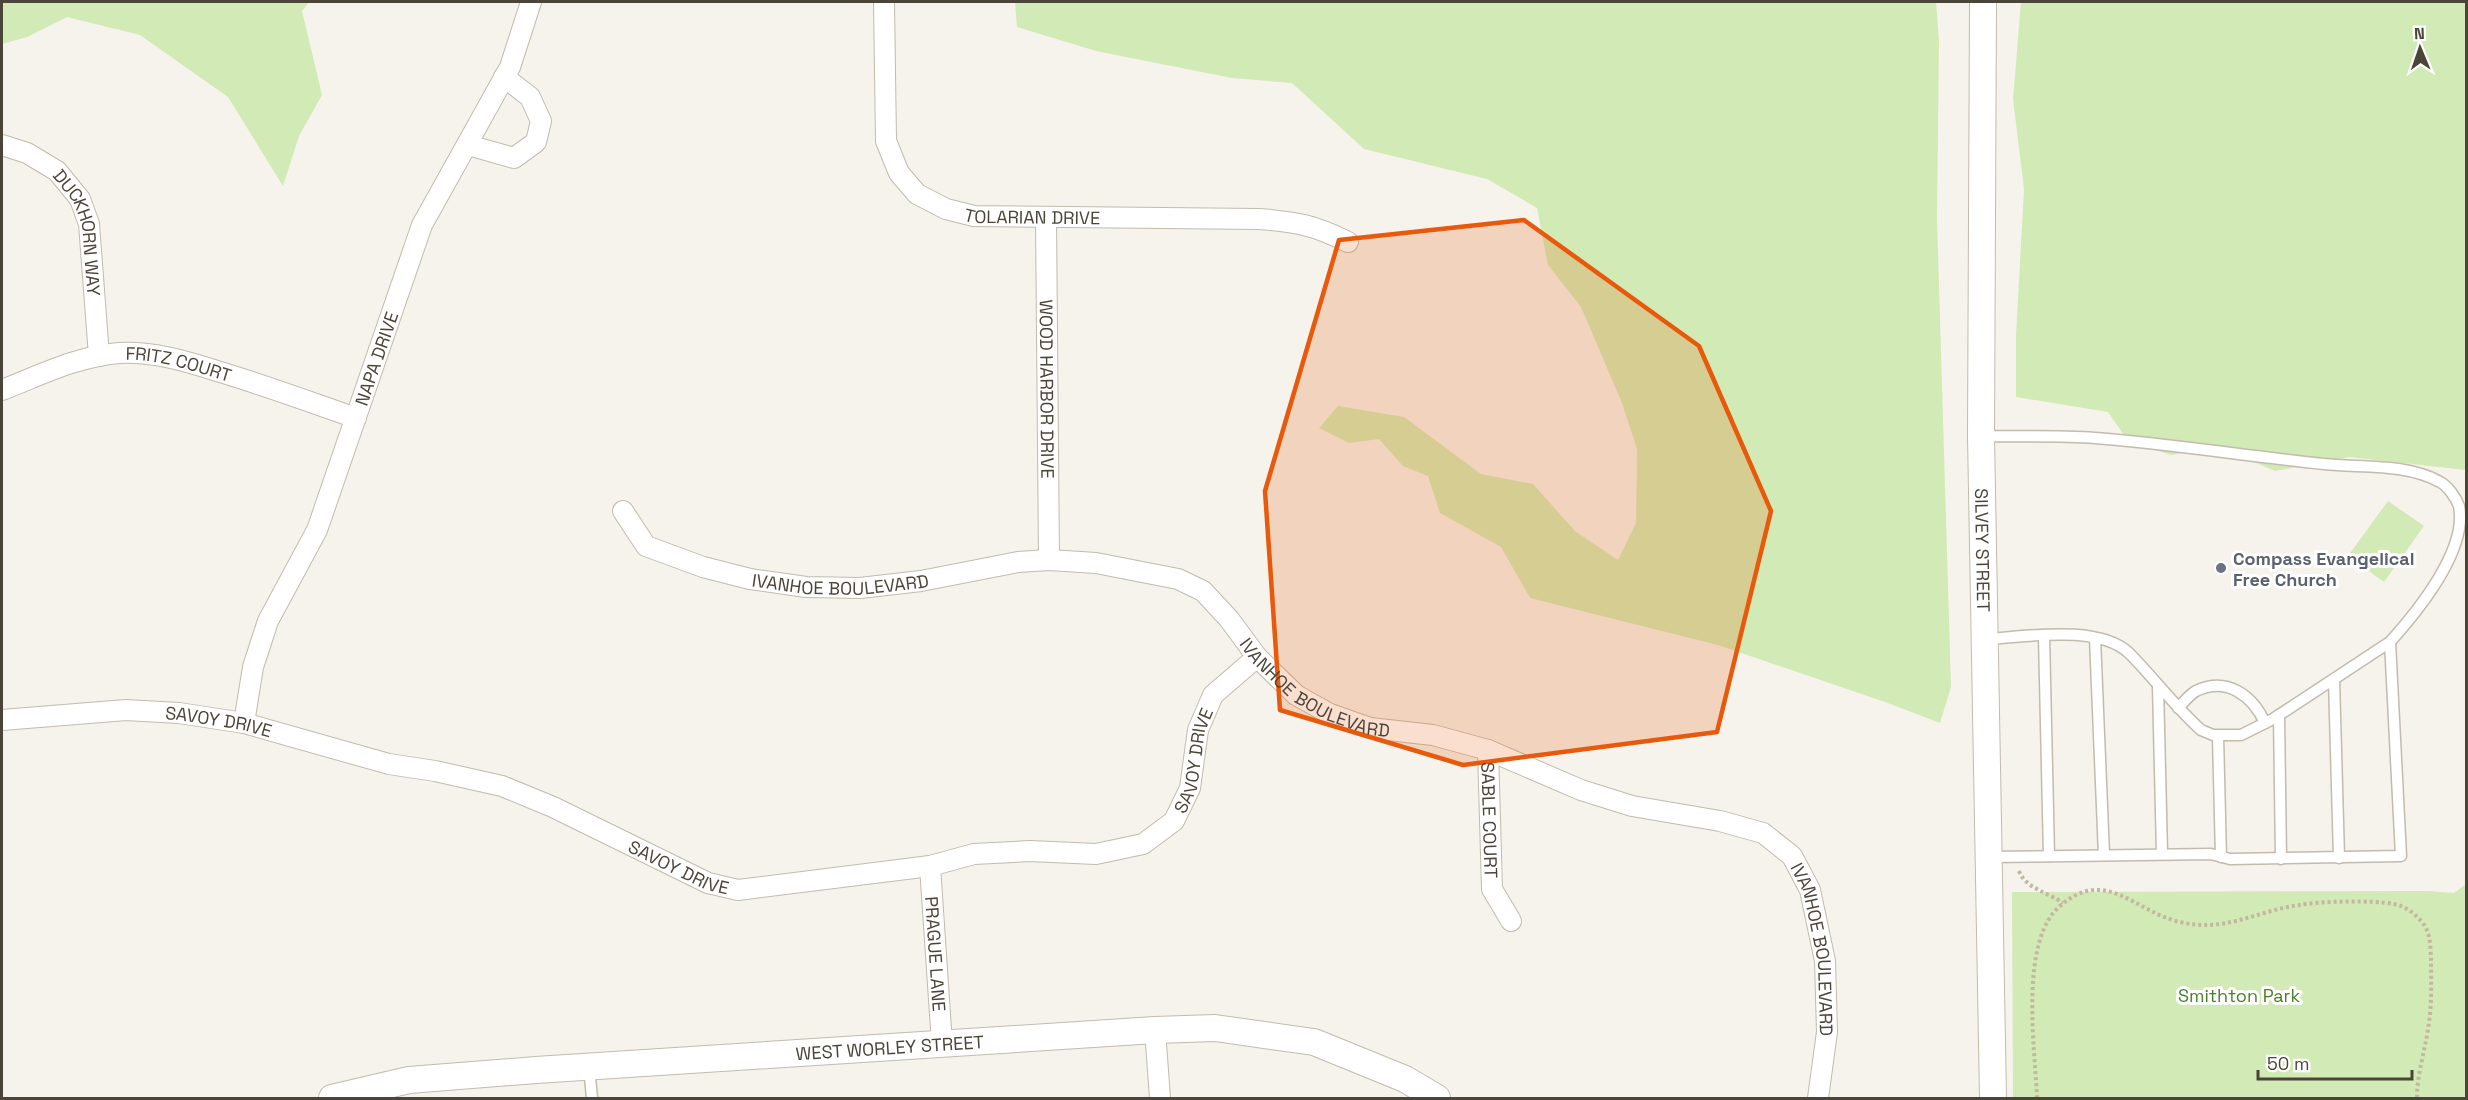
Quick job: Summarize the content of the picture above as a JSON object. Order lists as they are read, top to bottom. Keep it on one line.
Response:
{"streets":{"street":["TOLARIAN DRIVE","DUCKHORN WAY","NAPA DRIVE","FRITZ COURT","WOOD HARBOR DRIVE","SILVEY STREET","IVANHOE BOULEVARD","SAVOY DRIVE","SABLE COURT","PRAGUE LANE","WEST WORLEY STREET"]},"crossings":[["TOLARIAN DRIVE","WOOD HARBOR DRIVE"],["DUCKHORN WAY","FRITZ COURT"],["NAPA DRIVE","FRITZ COURT"],["NAPA DRIVE","SAVOY DRIVE"],["WOOD HARBOR DRIVE","IVANHOE BOULEVARD"],["IVANHOE BOULEVARD","SAVOY DRIVE"],["IVANHOE BOULEVARD","SABLE COURT"],["SAVOY DRIVE","PRAGUE LANE"],["PRAGUE LANE","WEST WORLEY STREET"]],"parks":["Smithton Park"],"places":["Compass Evangelical Free Church"],"scale_bar":"50 m","north":"top"}
